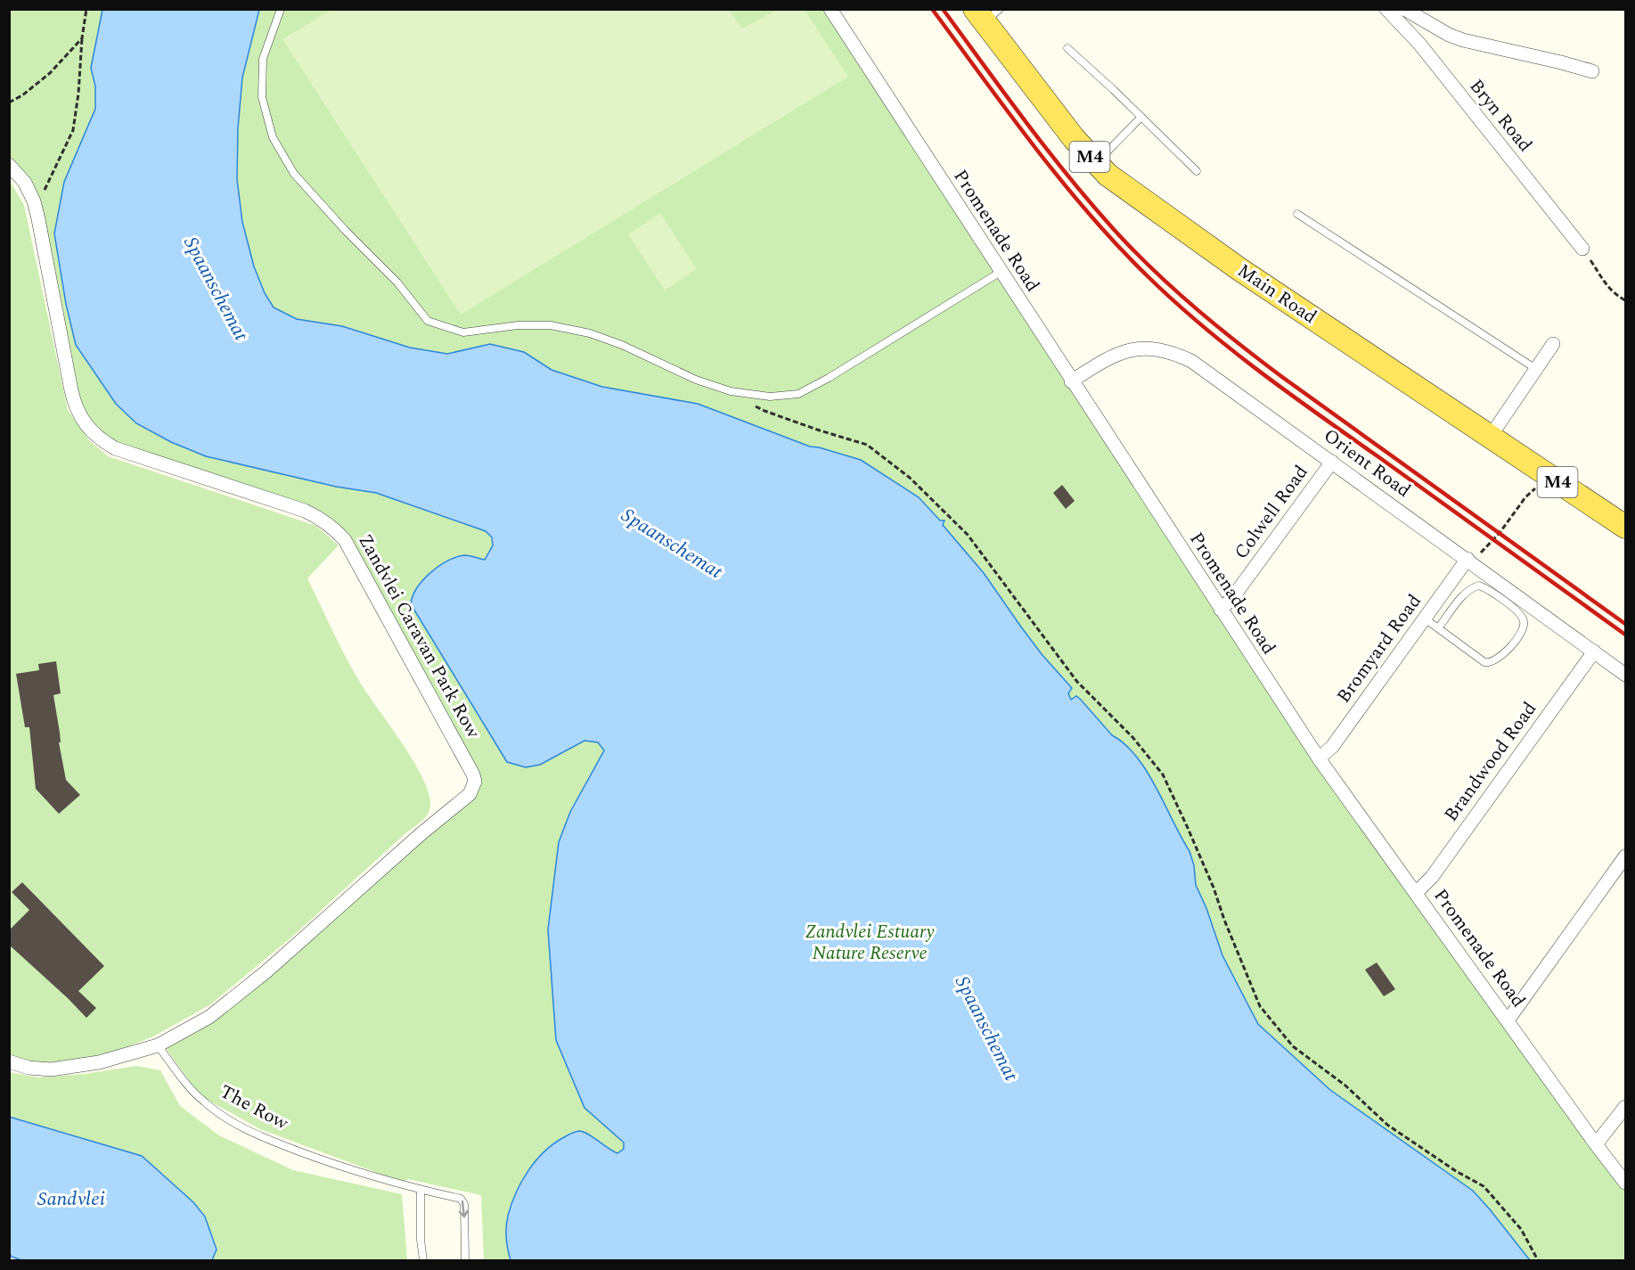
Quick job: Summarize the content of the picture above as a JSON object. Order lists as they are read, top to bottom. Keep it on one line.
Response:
{"streets":{"main road":["M4","Main Road"],"street":["Bryn Road","Promenade Road","Orient Road","Colwell Road","Zandvlei Caravan Park Row","Bromyard Road","Brandwood Road"],"lane":["The Row"]},"crossings":[["Promenade Road","Orient Road"],["Promenade Road","Colwell Road"],["Promenade Road","Bromyard Road"],["Promenade Road","Brandwood Road"],["Orient Road","Colwell Road"],["Orient Road","Bromyard Road"],["Orient Road","Brandwood Road"],["Zandvlei Caravan Park Row","The Row"]],"water":["Spaanschemat","Sandvlei"],"parks":["Zandvlei Estuary Nature Reserve"]}
